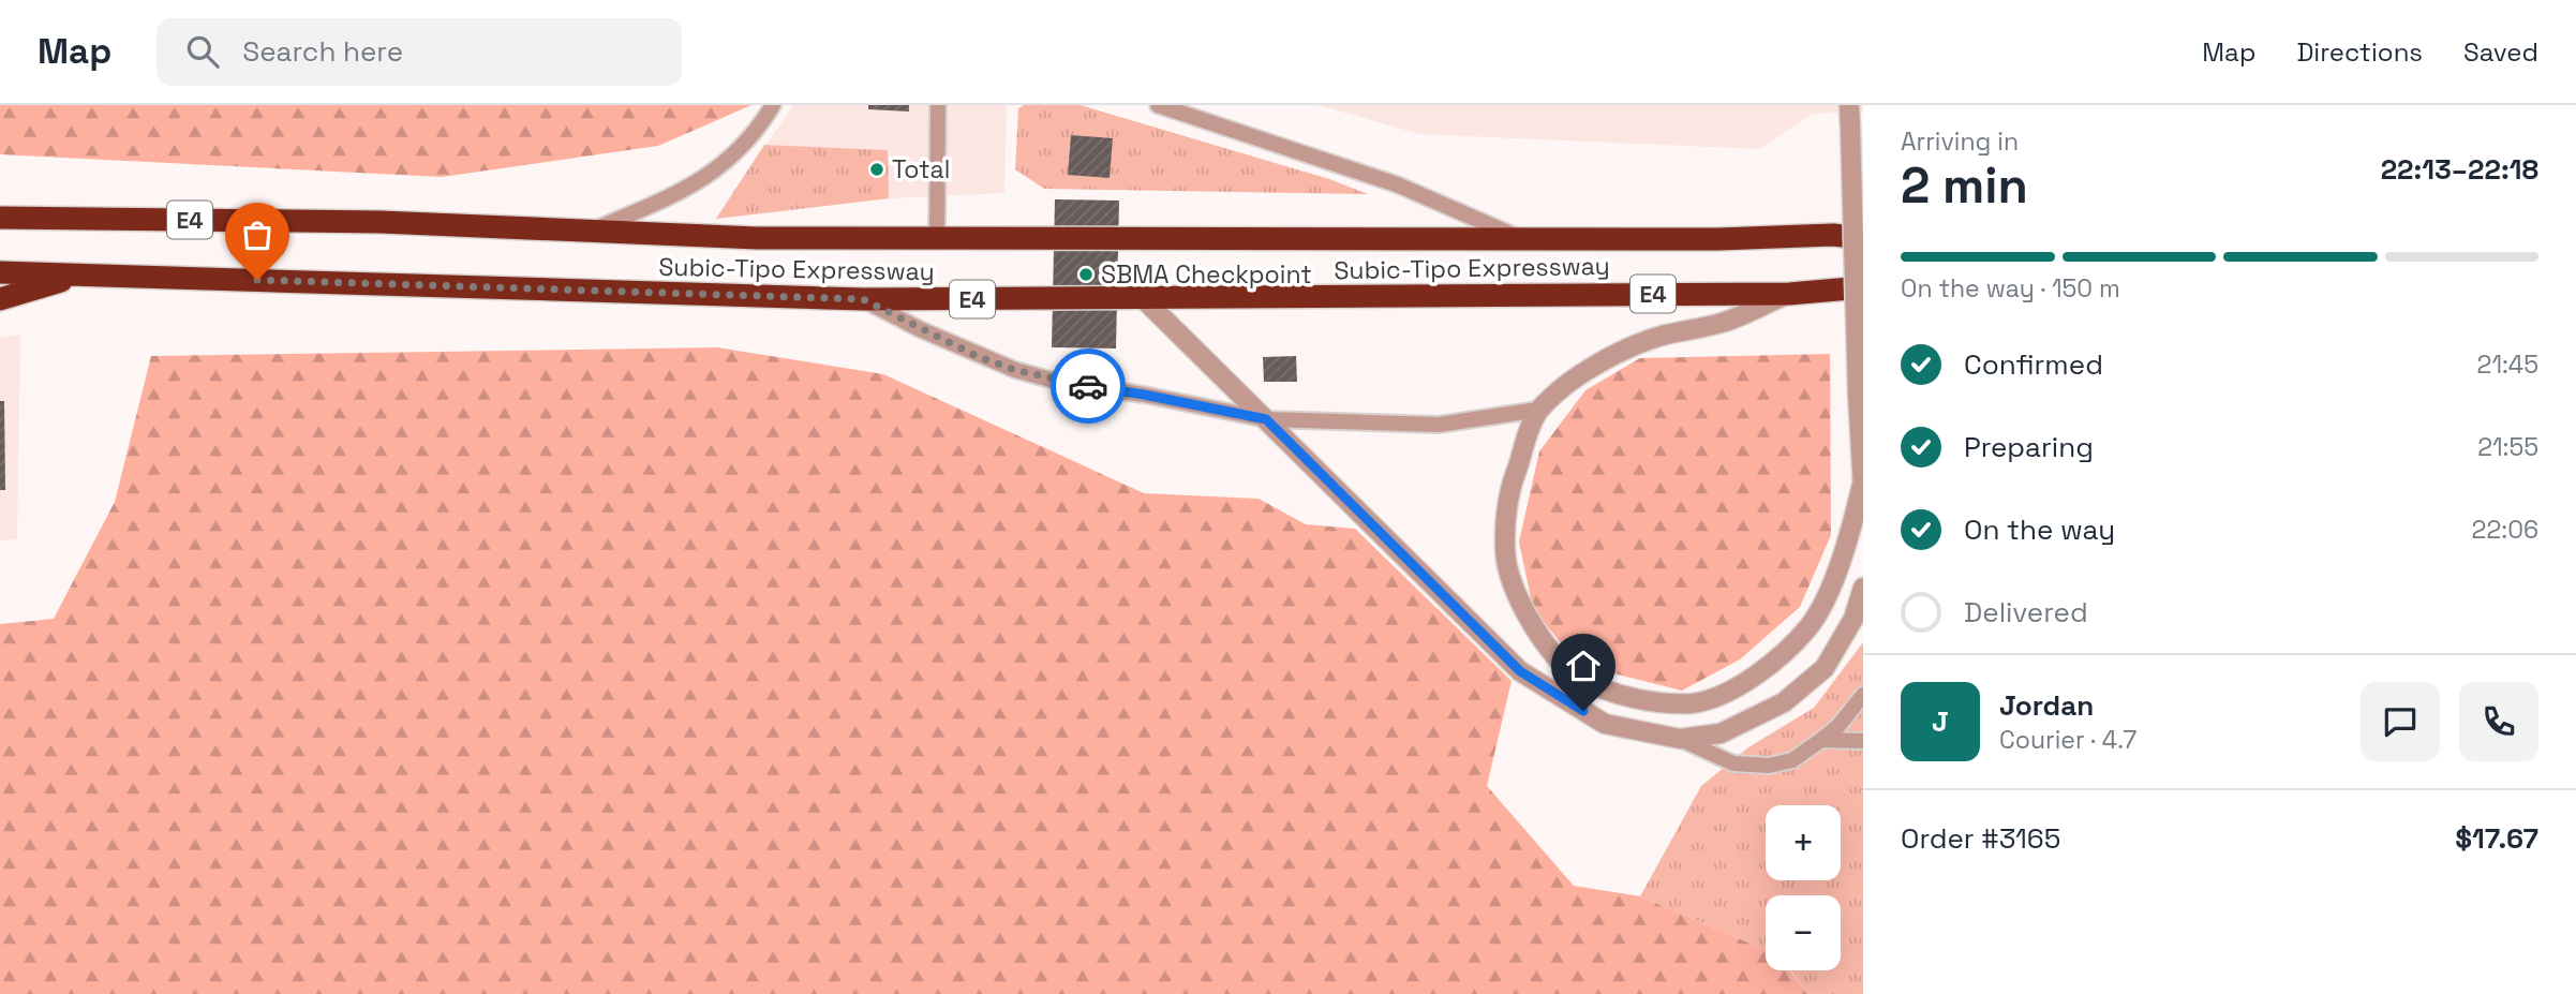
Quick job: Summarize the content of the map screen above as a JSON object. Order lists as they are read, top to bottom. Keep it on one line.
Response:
{"streets":{"highway":["E4","Subic-Tipo Expressway"]},"places":["Total","SBMA Checkpoint"],"page":{"header":"Map","search":"Search here","nav":["Map","Directions","Saved"],"heading":["2 min","Arriving in","22:13–22:18"],"panel":["Jordan","Courier · 4.7","Order #3165","$17.67"],"bar":"On the way · 150 m","list":[["Confirmed","21:45"],["Preparing","21:55"],["On the way","22:06"],"Delivered"],"round":"J","map_buttons":["+","−"]}}
